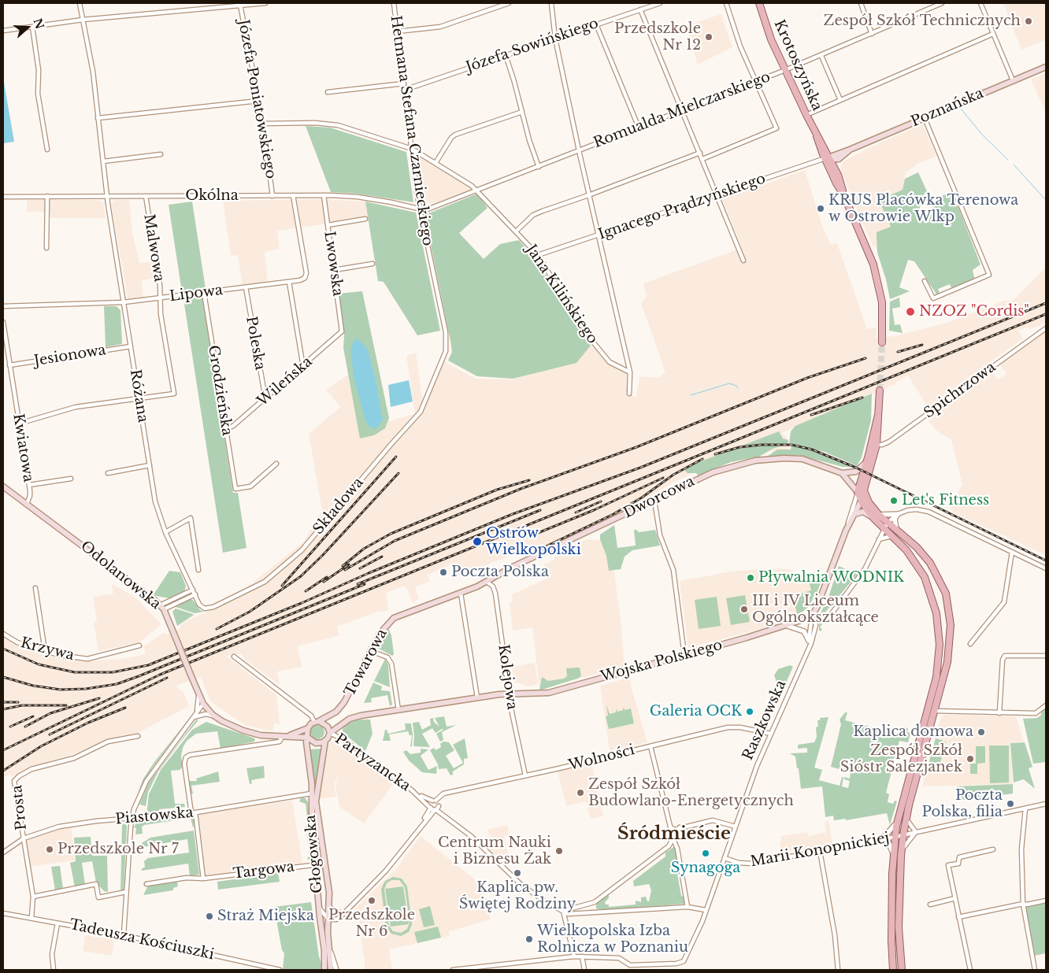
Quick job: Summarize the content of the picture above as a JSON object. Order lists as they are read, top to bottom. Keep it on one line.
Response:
{"streets":{"main road":["Krotoszyńska","Poznańska","Dworcowa","Odolanowska","Wojska Polskiego","Towarowa","Raszkowska","Głogowska"],"street":["Józefa Sowińskiego","Józefa Poniatowskiego","Romualda Mielczarskiego","Hetmana Stefana Czarnieckiego","Okólna","Ignacego Prądzyńskiego","Malwowa","Lwowska","Lipowa","Jana Kilińskiego","Poleska","Jesionowa","Wileńska","Grodzieńska","Spichrzowa","Różana","Kwiatowa","Składowa","Krzywa","Kolejowa","Wolności","Partyzancka","Prosta","Piastowska","Marii Konopnickiej","Targowa","Tadeusza Kościuszki"]},"crossings":[["Józefa Sowińskiego","Hetmana Stefana Czarnieckiego"],["Krotoszyńska","Poznańska"],["Krotoszyńska","Romualda Mielczarskiego"],["Krotoszyńska","Ignacego Prądzyńskiego"],["Józefa Poniatowskiego","Okólna"],["Józefa Poniatowskiego","Jana Kilińskiego"],["Poznańska","Ignacego Prądzyńskiego"],["Romualda Mielczarskiego","Hetmana Stefana Czarnieckiego"],["Romualda Mielczarskiego","Okólna"],["Romualda Mielczarskiego","Jana Kilińskiego"],["Hetmana Stefana Czarnieckiego","Okólna"],["Hetmana Stefana Czarnieckiego","Jana Kilińskiego"],["Hetmana Stefana Czarnieckiego","Składowa"],["Okólna","Malwowa"],["Okólna","Lwowska"],["Okólna","Lipowa"],["Okólna","Różana"],["Ignacego Prądzyńskiego","Jana Kilińskiego"],["Malwowa","Lipowa"],["Malwowa","Różana"],["Lwowska","Wileńska"],["Lipowa","Poleska"],["Lipowa","Grodzieńska"],["Lipowa","Różana"],["Poleska","Wileńska"],["Jesionowa","Różana"],["Jesionowa","Kwiatowa"],["Wileńska","Grodzieńska"],["Spichrzowa","Raszkowska"],["Różana","Składowa"],["Kwiatowa","Odolanowska"],["Dworcowa","Towarowa"],["Dworcowa","Kolejowa"],["Dworcowa","Raszkowska"],["Odolanowska","Wojska Polskiego"],["Odolanowska","Towarowa"],["Odolanowska","Partyzancka"],["Odolanowska","Głogowska"],["Wojska Polskiego","Towarowa"],["Wojska Polskiego","Kolejowa"],["Wojska Polskiego","Raszkowska"],["Wojska Polskiego","Partyzancka"],["Wojska Polskiego","Głogowska"],["Towarowa","Kolejowa"],["Towarowa","Partyzancka"],["Towarowa","Głogowska"],["Kolejowa","Wolności"],["Raszkowska","Wolności"],["Raszkowska","Marii Konopnickiej"],["Wolności","Partyzancka"],["Partyzancka","Głogowska"],["Prosta","Piastowska"],["Prosta","Tadeusza Kościuszki"],["Piastowska","Głogowska"],["Głogowska","Targowa"]],"districts":["Śródmieście"],"places":["Zespół Szkół Technicznych","Przedszkole Nr 12","KRUS Placówka Terenowa w Ostrowie Wlkp","NZOZ \"Cordis\"","Let's Fitness","Ostrów Wielkopolski","Poczta Polska","Pływalnia WODNIK","III i IV Liceum Ogólnokształcące","Galeria OCK","Kaplica domowa","Zespół Szkół Sióstr Salezjanek","Zespół Szkół Budowlano-Energetycznych","Poczta Polska, filia","Przedszkole Nr 7","Centrum Nauki i Biznesu Żak","Synagoga","Kaplica pw. Świętej Rodziny","Przedszkole Nr 6","Straż Miejska","Wielkopolska Izba Rolnicza w Poznaniu"],"north":"right"}
